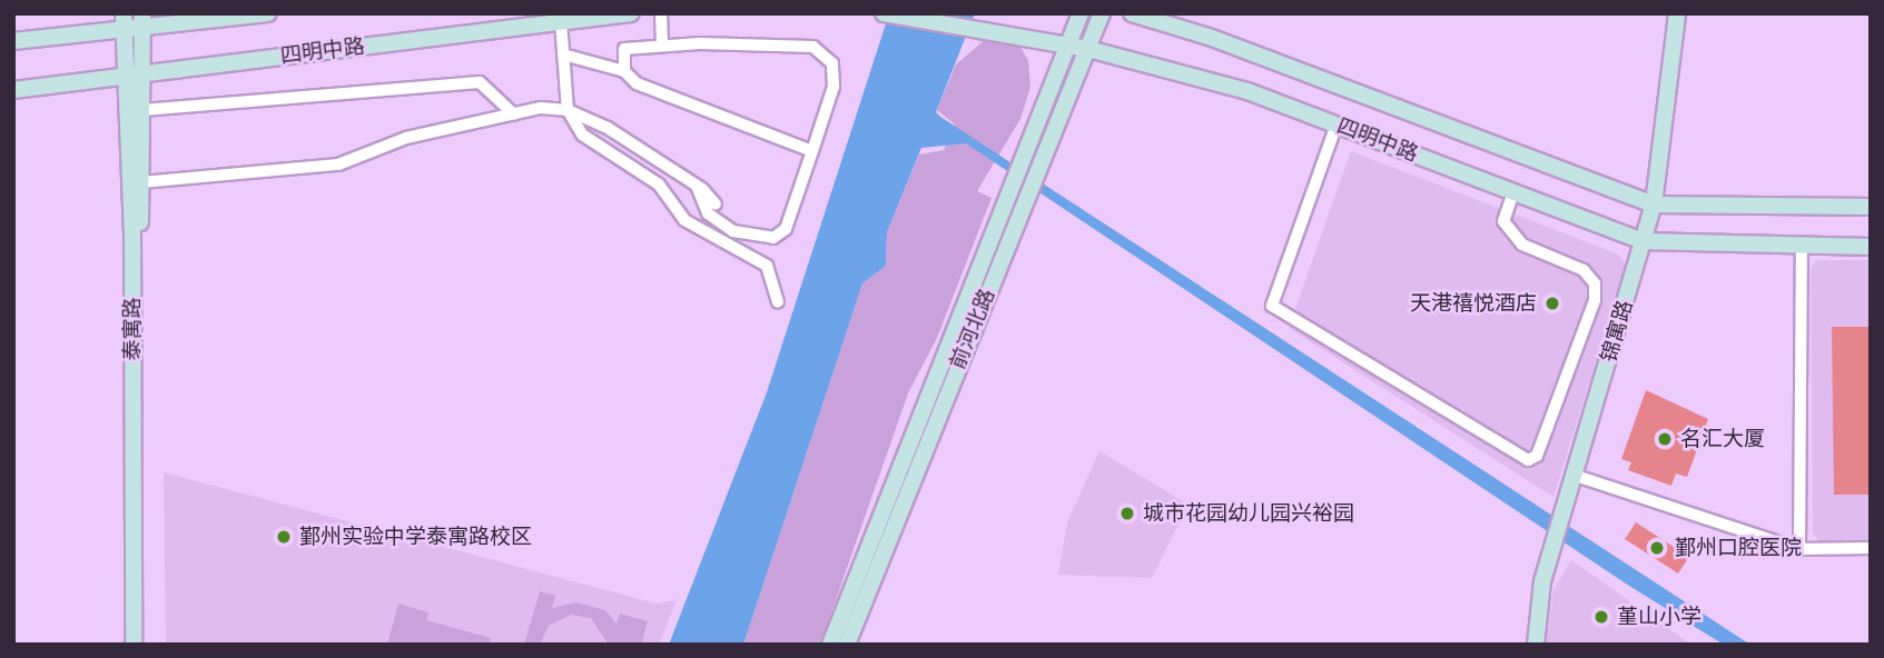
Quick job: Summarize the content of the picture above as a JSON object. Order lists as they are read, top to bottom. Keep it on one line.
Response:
{"streets":{"main road":["四明中路","泰寓路","前河北路","锦寓路"]},"crossings":[["四明中路","泰寓路"],["四明中路","前河北路"],["四明中路","锦寓路"]],"places":["天港禧悦酒店","名汇大厦","城市花园幼儿园兴裕园","鄞州实验中学泰寓路校区","鄞州口腔医院","堇山小学"]}
